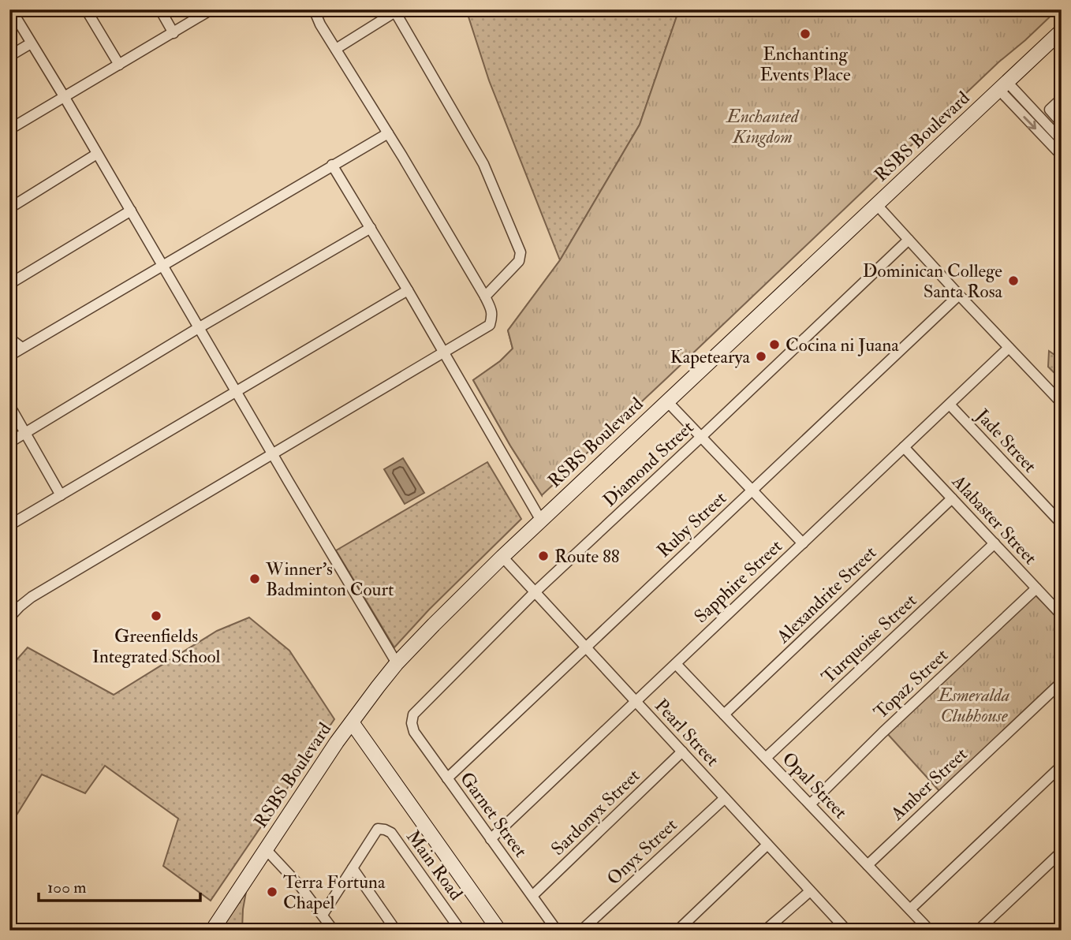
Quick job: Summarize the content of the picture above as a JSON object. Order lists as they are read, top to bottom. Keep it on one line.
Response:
{"streets":{"street":["RSBS Boulevard","Jade Street","Diamond Street","Alabaster Street","Ruby Street","Sapphire Street","Alexandrite Street","Turquoise Street","Topaz Street","Pearl Street","Amber Street","Opal Street","Sardonyx Street","Garnet Street","Onyx Street","Main Road"]},"crossings":[["RSBS Boulevard","Pearl Street"],["Jade Street","Sapphire Street"],["Diamond Street","Pearl Street"],["Diamond Street","Garnet Street"],["Alabaster Street","Sapphire Street"],["Alabaster Street","Alexandrite Street"],["Alabaster Street","Turquoise Street"],["Alabaster Street","Topaz Street"],["Ruby Street","Pearl Street"],["Ruby Street","Garnet Street"],["Sapphire Street","Pearl Street"],["Sapphire Street","Opal Street"],["Sapphire Street","Garnet Street"],["Alexandrite Street","Opal Street"],["Turquoise Street","Opal Street"],["Topaz Street","Opal Street"],["Pearl Street","Sardonyx Street"],["Pearl Street","Onyx Street"],["Amber Street","Opal Street"],["Sardonyx Street","Garnet Street"]],"parks":["Enchanted Kingdom","Esmeralda Clubhouse"],"places":["Enchanting Events Place","Dominican College Santa Rosa","Cocina ni Juana","Kapetearya","Route 88","Winner's Badminton Court","Greenfields Integrated School","Terra Fortuna Chapel"],"scale_bar":"100 m"}
